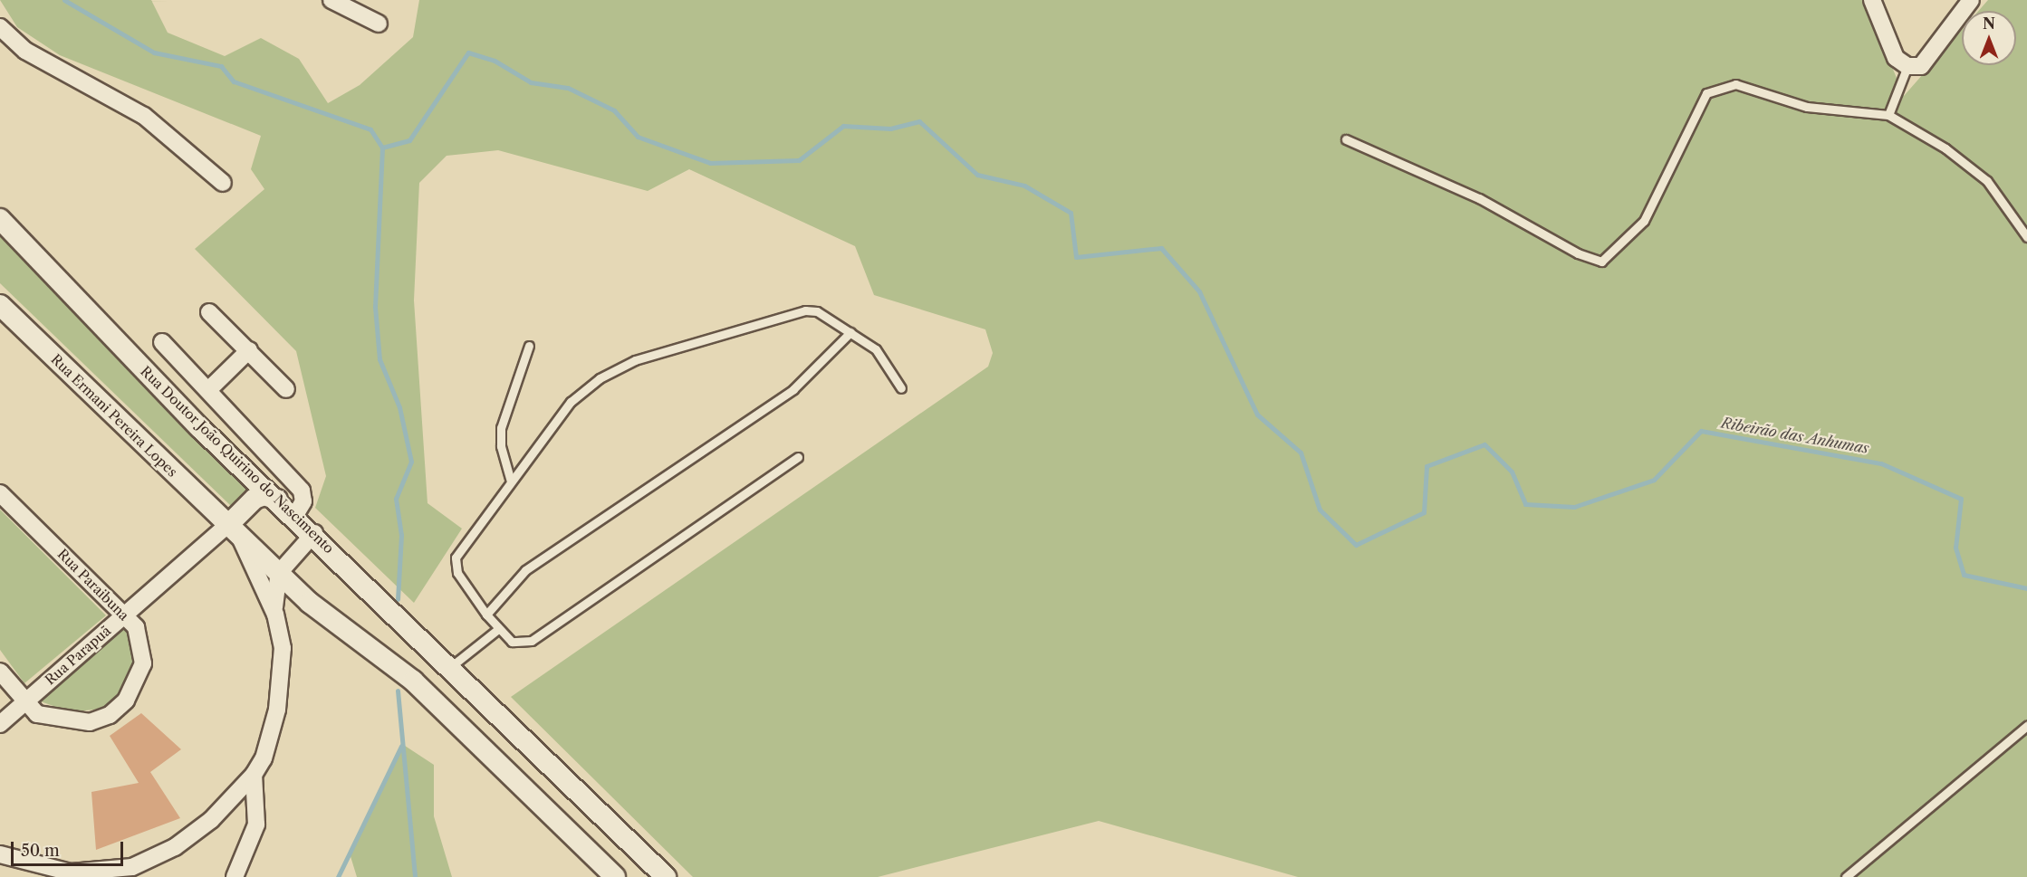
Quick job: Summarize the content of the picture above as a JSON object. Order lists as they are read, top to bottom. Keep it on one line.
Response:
{"streets":{"street":["Rua Ermani Pereira Lopes","Rua Doutor João Quirino do Nascimento","Rua Paraibuna","Rua Parapuã"]},"crossings":[["Rua Ermani Pereira Lopes","Rua Parapuã"],["Rua Paraibuna","Rua Parapuã"]],"water":["Ribeirão das Anhumas"],"scale_bar":"50 m","north":"top"}
